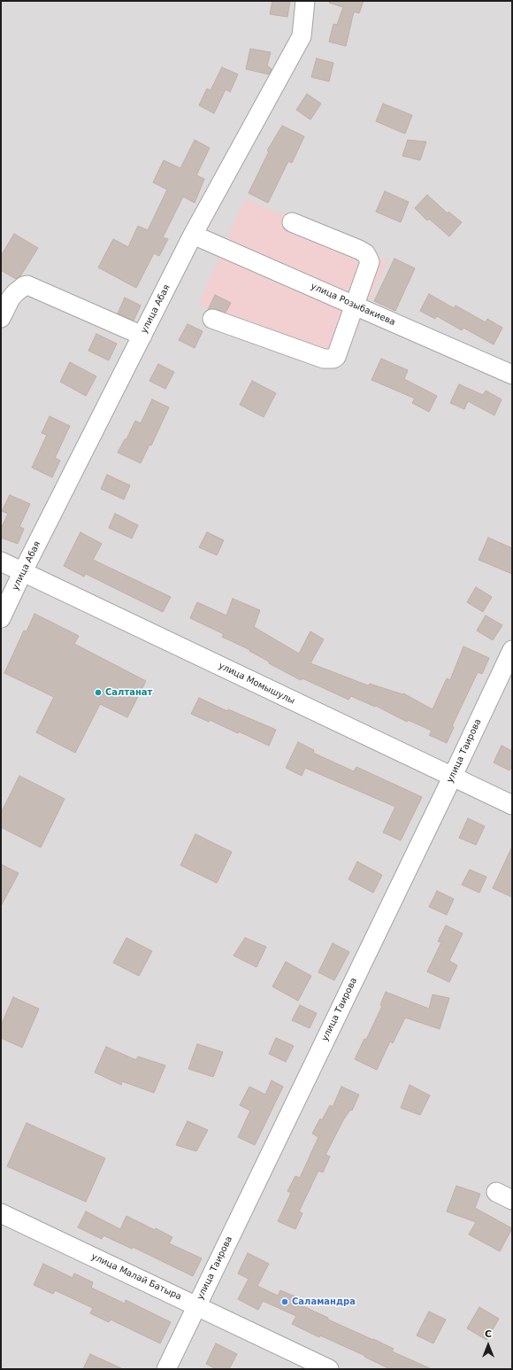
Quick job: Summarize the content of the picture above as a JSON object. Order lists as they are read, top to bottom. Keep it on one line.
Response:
{"streets":{"street":["улица Розыбакиева","улица Абая","улица Момышулы","улица Таирова","улица Малай Батыра"]},"crossings":[["улица Розыбакиева","улица Абая"],["улица Абая","улица Момышулы"],["улица Момышулы","улица Таирова"],["улица Таирова","улица Малай Батыра"]],"places":["Салтанат","Саламандра"],"north":"top"}
